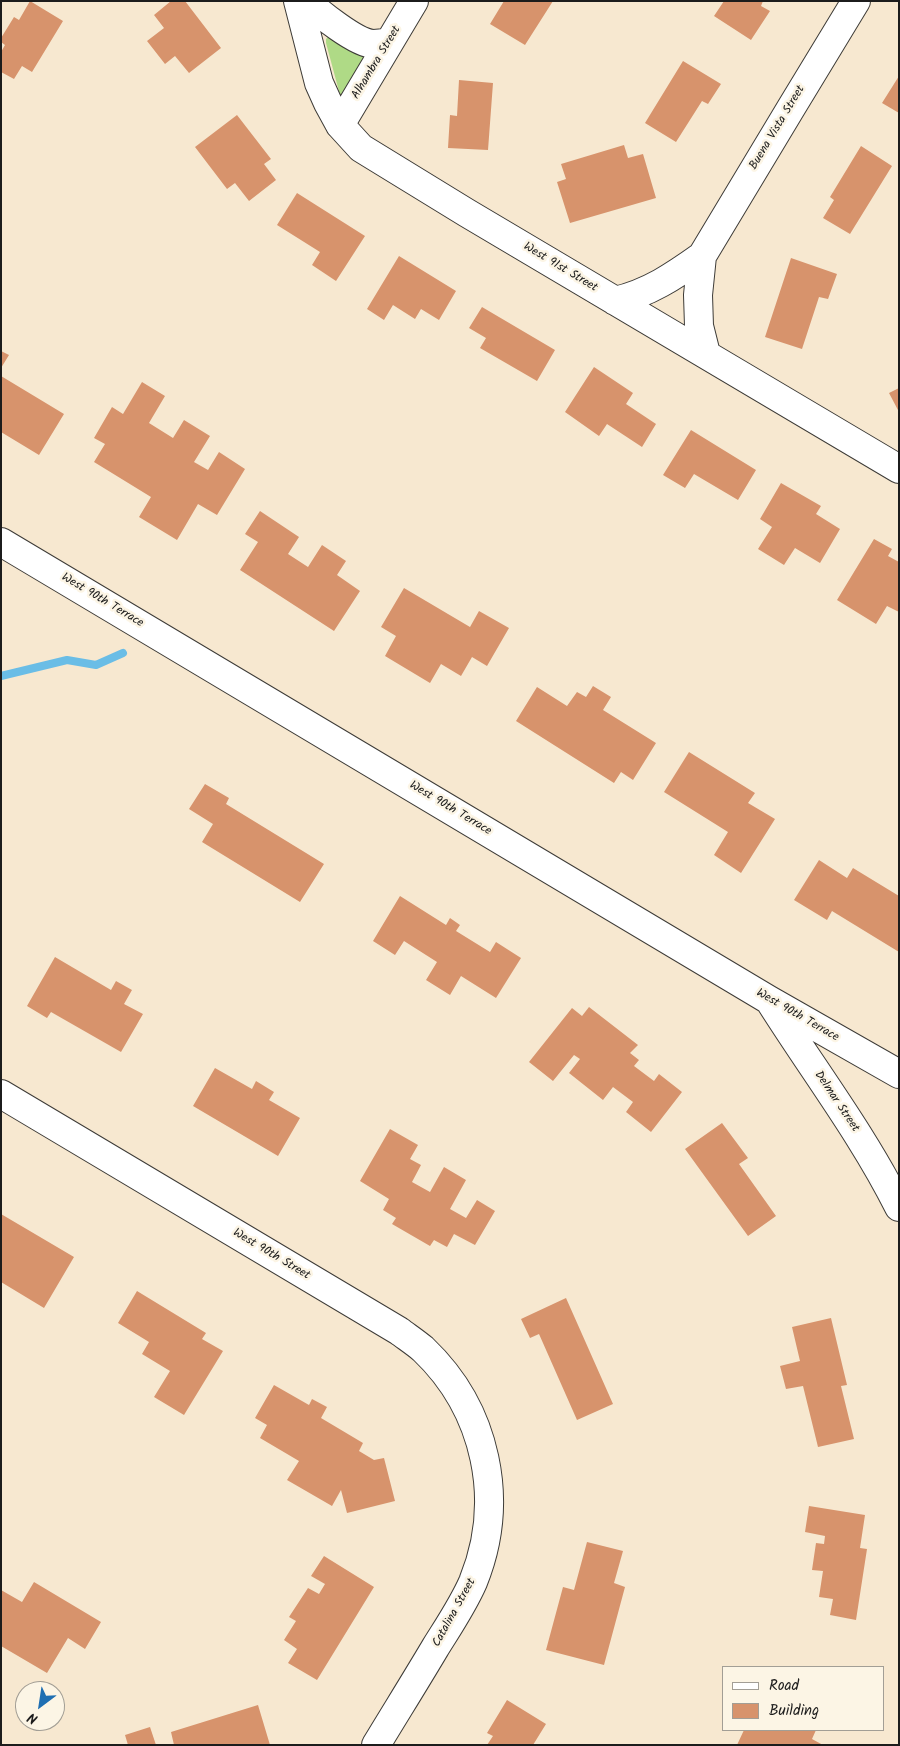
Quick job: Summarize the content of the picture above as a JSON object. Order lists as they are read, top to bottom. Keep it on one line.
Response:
{"streets":{"street":["Alhambra Street","Buena Vista Street","West 91st Street","West 90th Terrace","Delmar Street","West 90th Street","Catalina Street"]},"crossings":[["Alhambra Street","West 91st Street"],["Buena Vista Street","West 91st Street"],["West 90th Terrace","Delmar Street"],["West 90th Street","Catalina Street"]],"legend":["Road","Building"],"north":"bottom left"}
